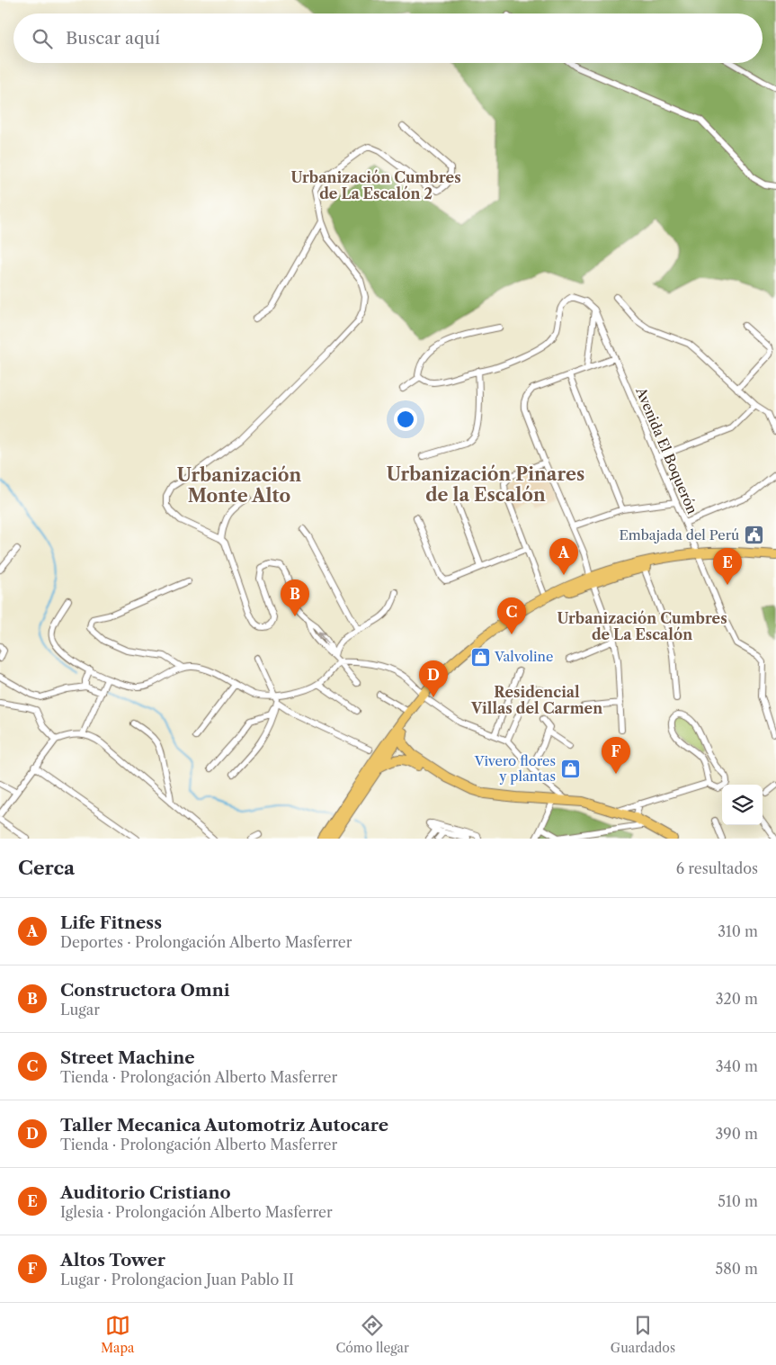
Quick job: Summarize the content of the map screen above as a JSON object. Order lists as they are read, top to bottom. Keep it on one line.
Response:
{"streets":{"street":["Avenida El Boquerón"]},"districts":["Urbanización Cumbres de La Escalón 2","Urbanización Pinares de la Escalón","Urbanización Monte Alto","Urbanización Cumbres de La Escalón","Residencial Villas del Carmen"],"places":{"public building":["Embajada del Perú"],"shop":["Valvoline","Vivero flores y plantas"]},"page":{"search":"Buscar aquí","pins":["A","E","B","C","D","F"],"heading":["Cerca","6 resultados"],"list":[{"mark":"A","name":"Life Fitness","note":"Deportes · Prolongación Alberto Masferrer","value":"310 m"},{"mark":"B","name":"Constructora Omni","note":"Lugar","value":"320 m"},{"mark":"C","name":"Street Machine","note":"Tienda · Prolongación Alberto Masferrer","value":"340 m"},{"mark":"D","name":"Taller Mecanica Automotriz Autocare","note":"Tienda · Prolongación Alberto Masferrer","value":"390 m"},{"mark":"E","name":"Auditorio Cristiano","note":"Iglesia · Prolongación Alberto Masferrer","value":"510 m"},{"mark":"F","name":"Altos Tower","note":"Lugar · Prolongacion Juan Pablo II","value":"580 m"}],"nav":["Mapa","Cómo llegar","Guardados"]}}
